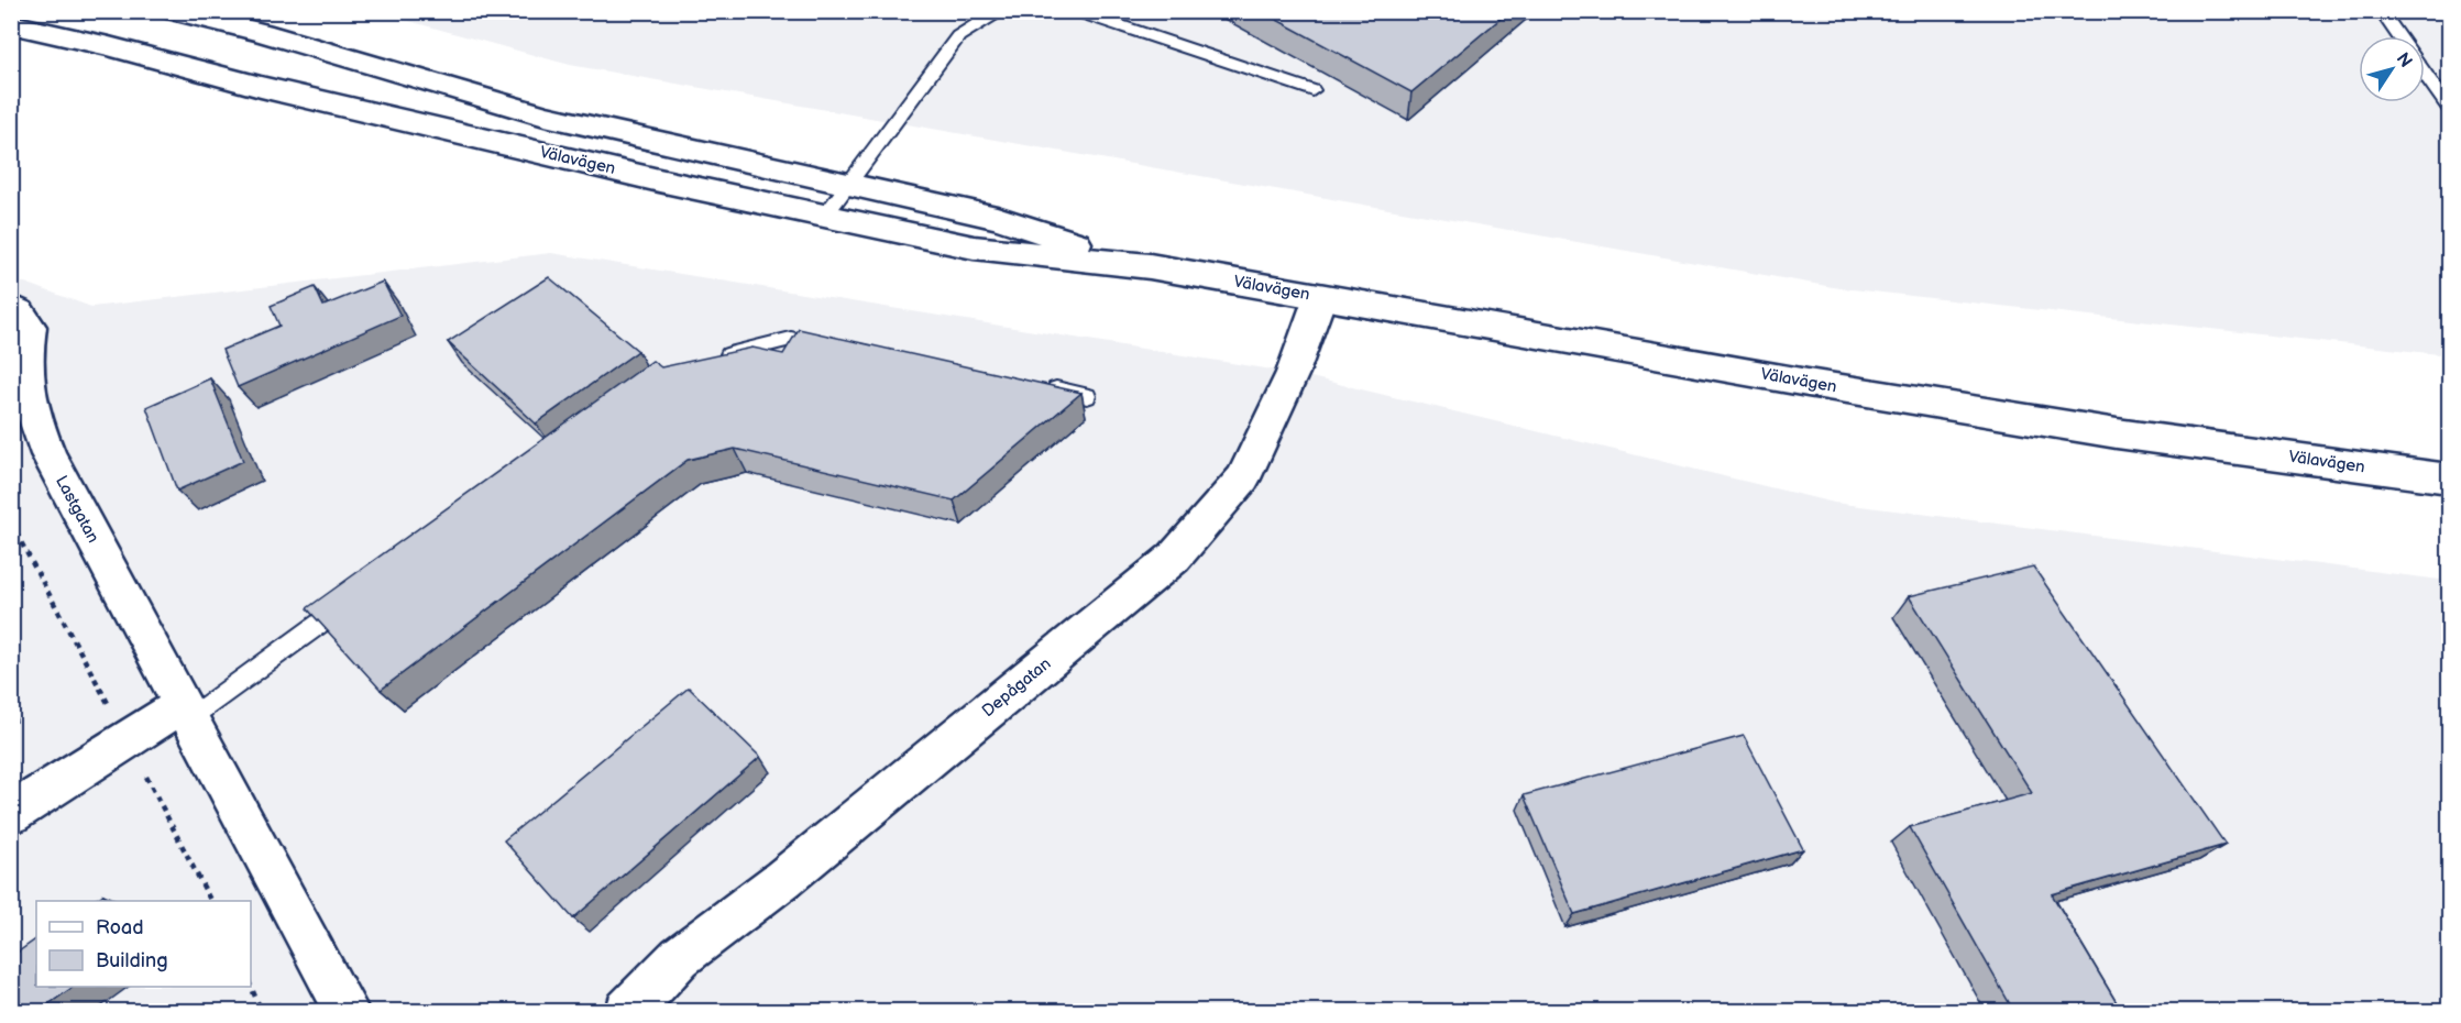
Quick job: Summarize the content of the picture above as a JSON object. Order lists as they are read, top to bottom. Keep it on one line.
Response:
{"streets":{"main road":["Välavägen","Lastgatan","Depågatan"]},"crossings":[["Välavägen","Depågatan"]],"legend":["Road","Building"],"north":"top right"}
